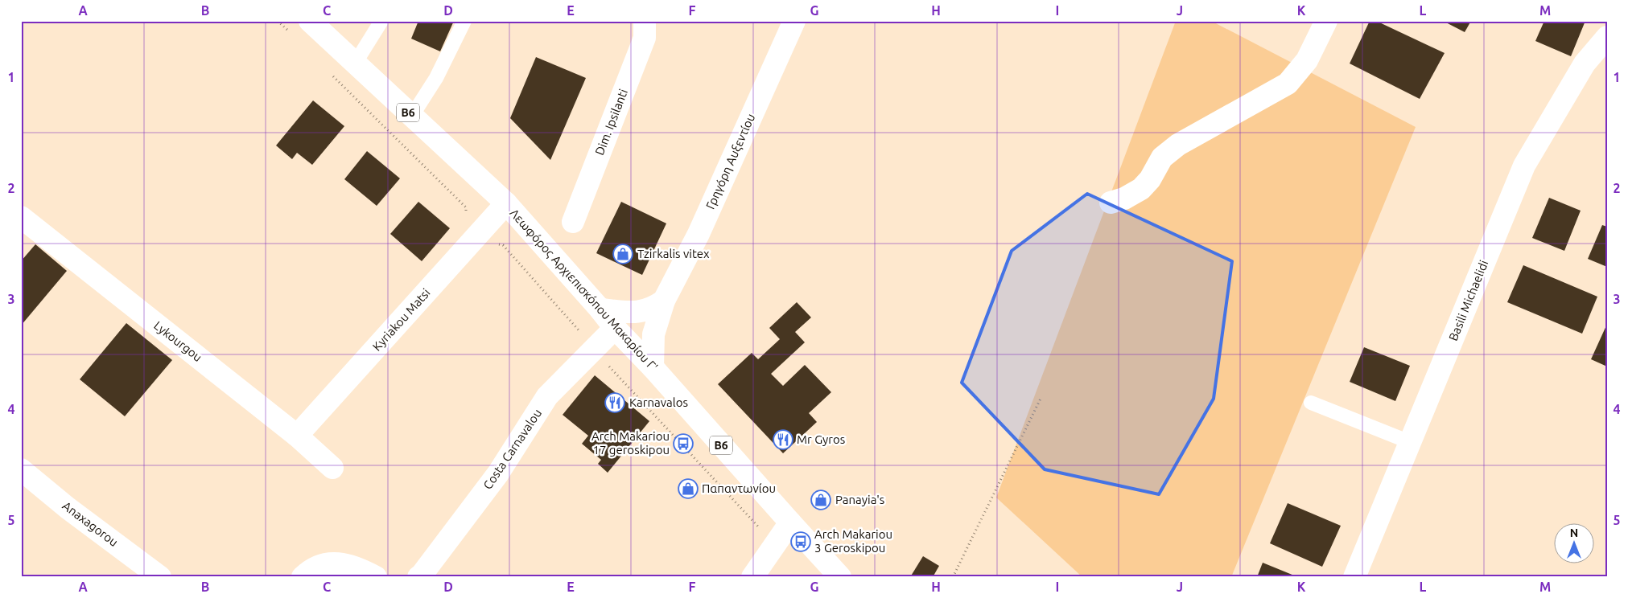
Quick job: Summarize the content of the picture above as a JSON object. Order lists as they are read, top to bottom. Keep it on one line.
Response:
{"streets":{"street":["B6","Dim. Ipsilanti","Γρηγόρη Αυξεντίου","Λεωφόρος Αρχιεπισκόπου Μακαρίου Γ'","Basili Michaelidi","Kyriakou Matsi","Lykourgou","Costa Carnavalou","Anaxagorou"]},"crossings":[["Γρηγόρη Αυξεντίου","Λεωφόρος Αρχιεπισκόπου Μακαρίου Γ'"],["Λεωφόρος Αρχιεπισκόπου Μακαρίου Γ'","Kyriakou Matsi"],["Λεωφόρος Αρχιεπισκόπου Μακαρίου Γ'","Costa Carnavalou"],["Kyriakou Matsi","Lykourgou"]],"places":{"shop":["Tzirkalis vitex","Παπαντωνίου","Panayia's"],"restaurant":["Karnavalos","Mr Gyros"],"bus stop":["Arch Makariou 17 geroskipou","Arch Makariou 3 Geroskipou"]},"north":"top","grid":{"columns":["A","B","C","D","E","F","G","H","I","J","K","L","M"],"rows":["1","2","3","4","5"]}}
